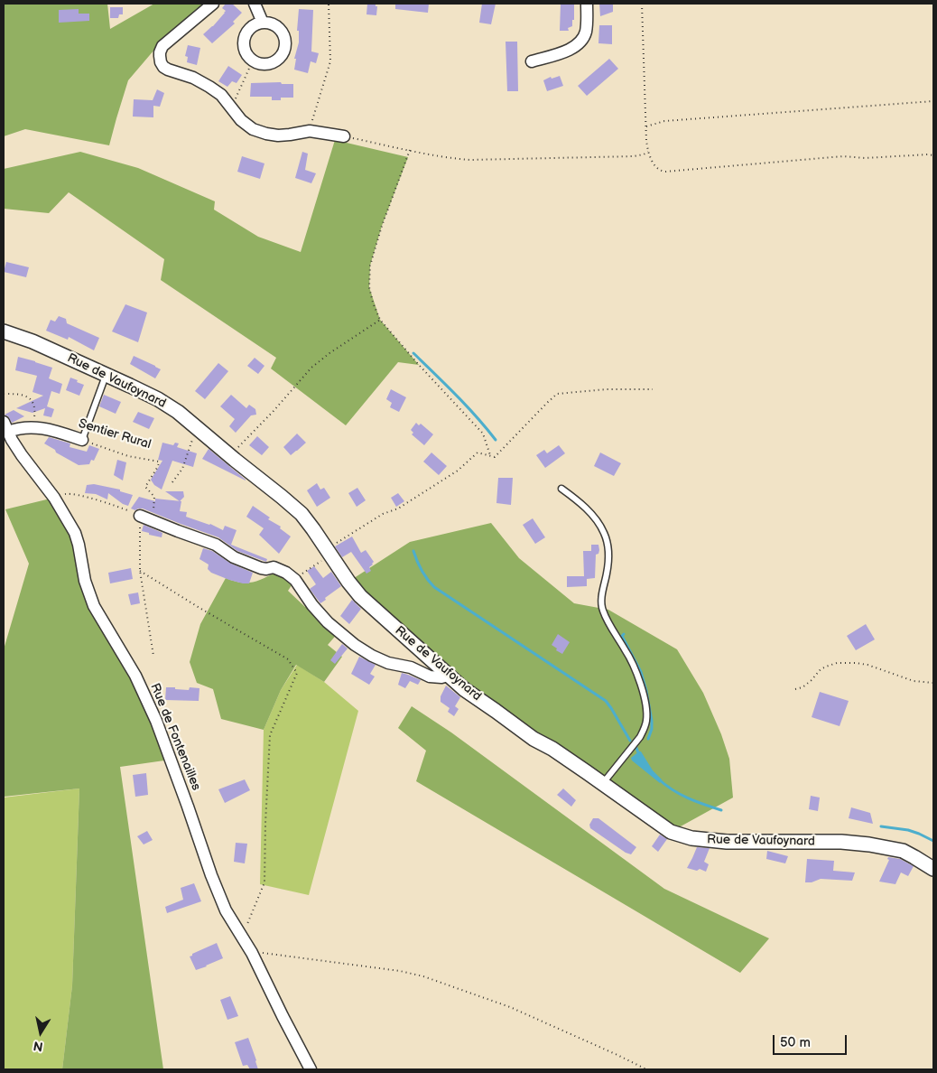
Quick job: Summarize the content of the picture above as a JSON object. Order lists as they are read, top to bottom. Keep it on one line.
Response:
{"streets":{"street":["Rue de Vaufoynard","Sentier Rural","Rue de Fontenailles"]},"crossings":[["Sentier Rural","Rue de Fontenailles"]],"scale_bar":"50 m","north":"bottom"}
